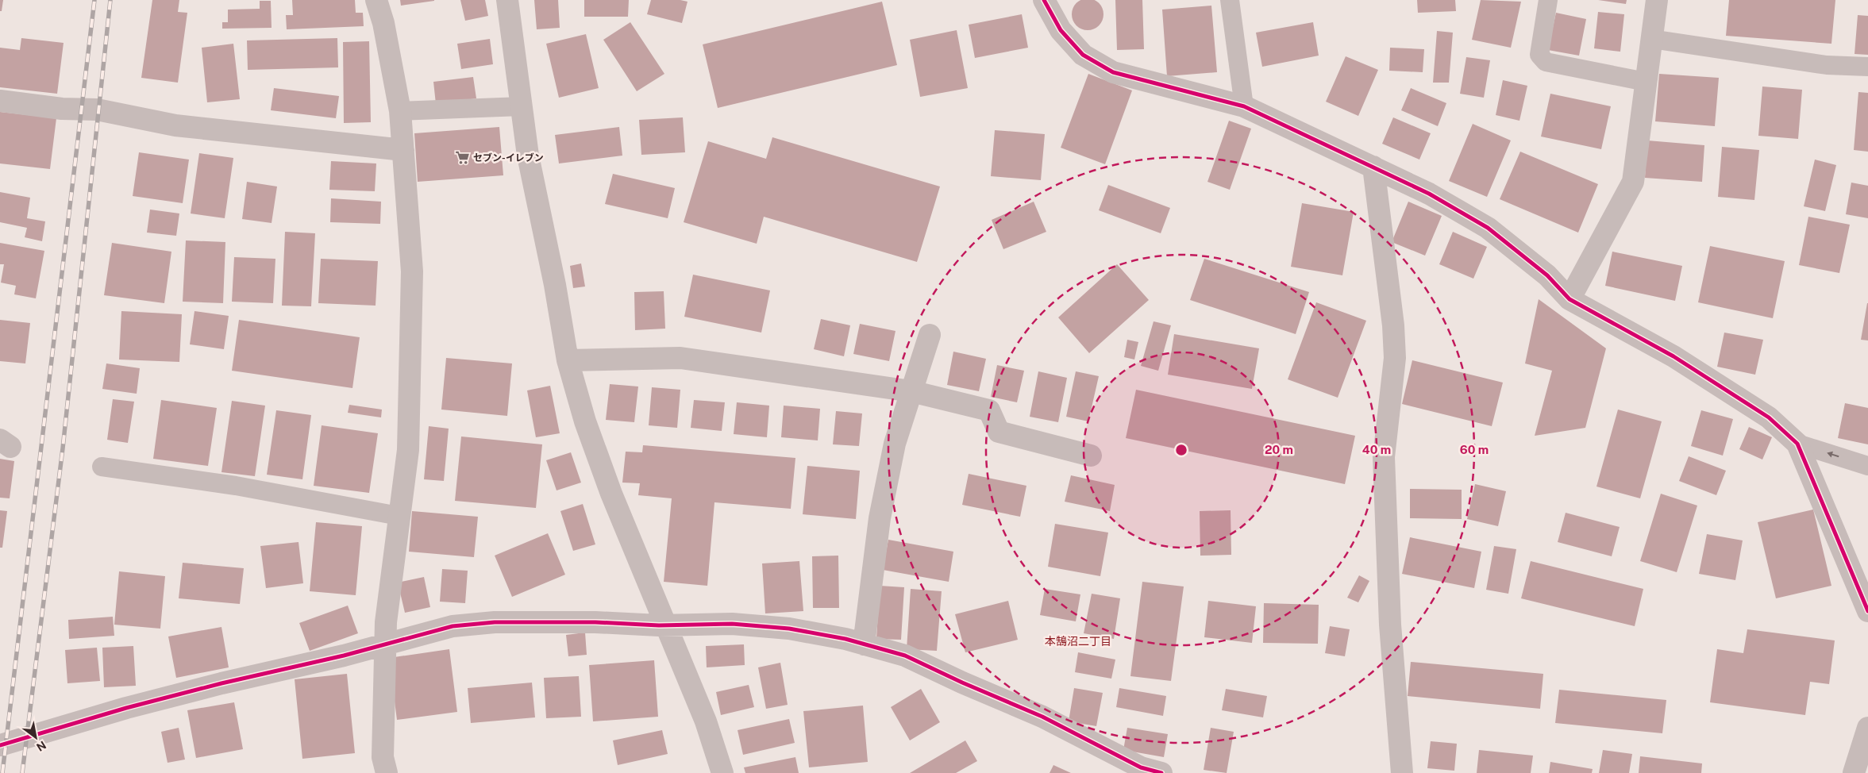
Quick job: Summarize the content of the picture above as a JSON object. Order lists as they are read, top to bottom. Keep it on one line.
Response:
{"districts":["本鵠沼二丁目"],"places":{"supermarket":["セブン-イレブン"]},"north":"bottom right","rings":["20 m","40 m","60 m"]}
